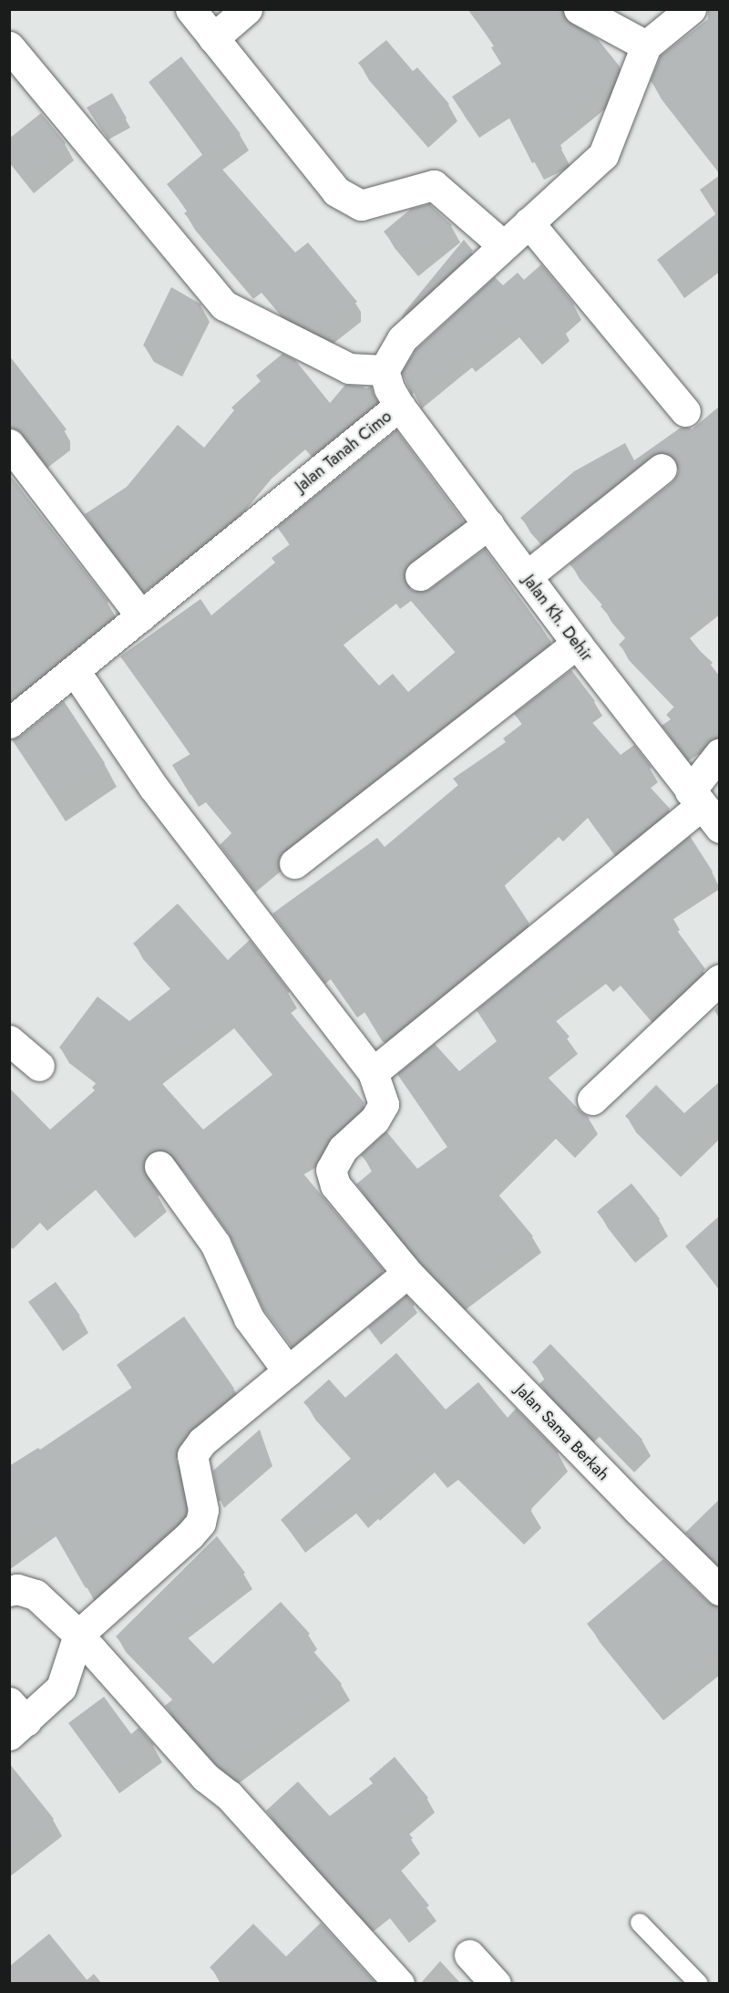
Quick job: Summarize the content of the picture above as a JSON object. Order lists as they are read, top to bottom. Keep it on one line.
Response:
{"streets":{"street":["Jalan Tanah Cimo","Jalan Kh. Dehir","Jalan Sama Berkah"]},"crossings":[["Jalan Tanah Cimo","Jalan Kh. Dehir"]]}
